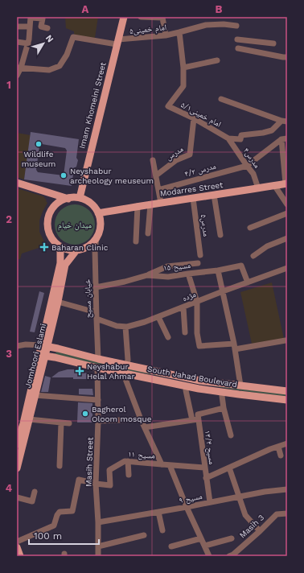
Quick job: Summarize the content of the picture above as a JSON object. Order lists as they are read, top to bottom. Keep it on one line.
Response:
{"streets":{"main road":["Imam Khomeini Street","Modarres Street","Jomhoori Eslami","South Jahad Boulevard"],"street":["امام خمینی۵","امام خمینی۵/۱","مدرس","مدرس۴","مدرس ۴/۲","مدرس۵","مسیح ۱۵","مژده","خیابان مسیح","مسیح ۱۳/۴","مسیح ۱۱","Masih Street","مسیح ۹","Masih 3"]},"crossings":[["امام خمینی۵","Imam Khomeini Street"],["امام خمینی۵","امام خمینی۵/۱"],["Imam Khomeini Street","Modarres Street"],["Imam Khomeini Street","خیابان مسیح"],["Imam Khomeini Street","Jomhoori Eslami"],["امام خمینی۵/۱","مدرس"],["امام خمینی۵/۱","مدرس۴"],["مدرس۴","مدرس ۴/۲"],["مدرس۴","Modarres Street"],["Modarres Street","مدرس۵"],["Modarres Street","خیابان مسیح"],["Modarres Street","Jomhoori Eslami"],["مسیح ۱۵","مژده"],["مسیح ۱۵","خیابان مسیح"],["مژده","خیابان مسیح"],["خیابان مسیح","Jomhoori Eslami"],["خیابان مسیح","South Jahad Boulevard"],["Jomhoori Eslami","South Jahad Boulevard"],["South Jahad Boulevard","Masih Street"],["مسیح ۱۳/۴","مسیح ۱۱"],["مسیح ۱۳/۴","مسیح ۹"],["مسیح ۱۱","Masih Street"],["Masih Street","مسیح ۹"]],"parks":["میدان خیام"],"places":{"other":["Wildlife museum","Neyshabur archeology meuseum","Bagherol Oloom mosque"],"health":["Baharan Clinic","Neyshabur Helal Ahmar"]},"scale_bar":"100 m","north":"top right","grid":{"columns":["A","B"],"rows":["1","2","3","4"]}}
